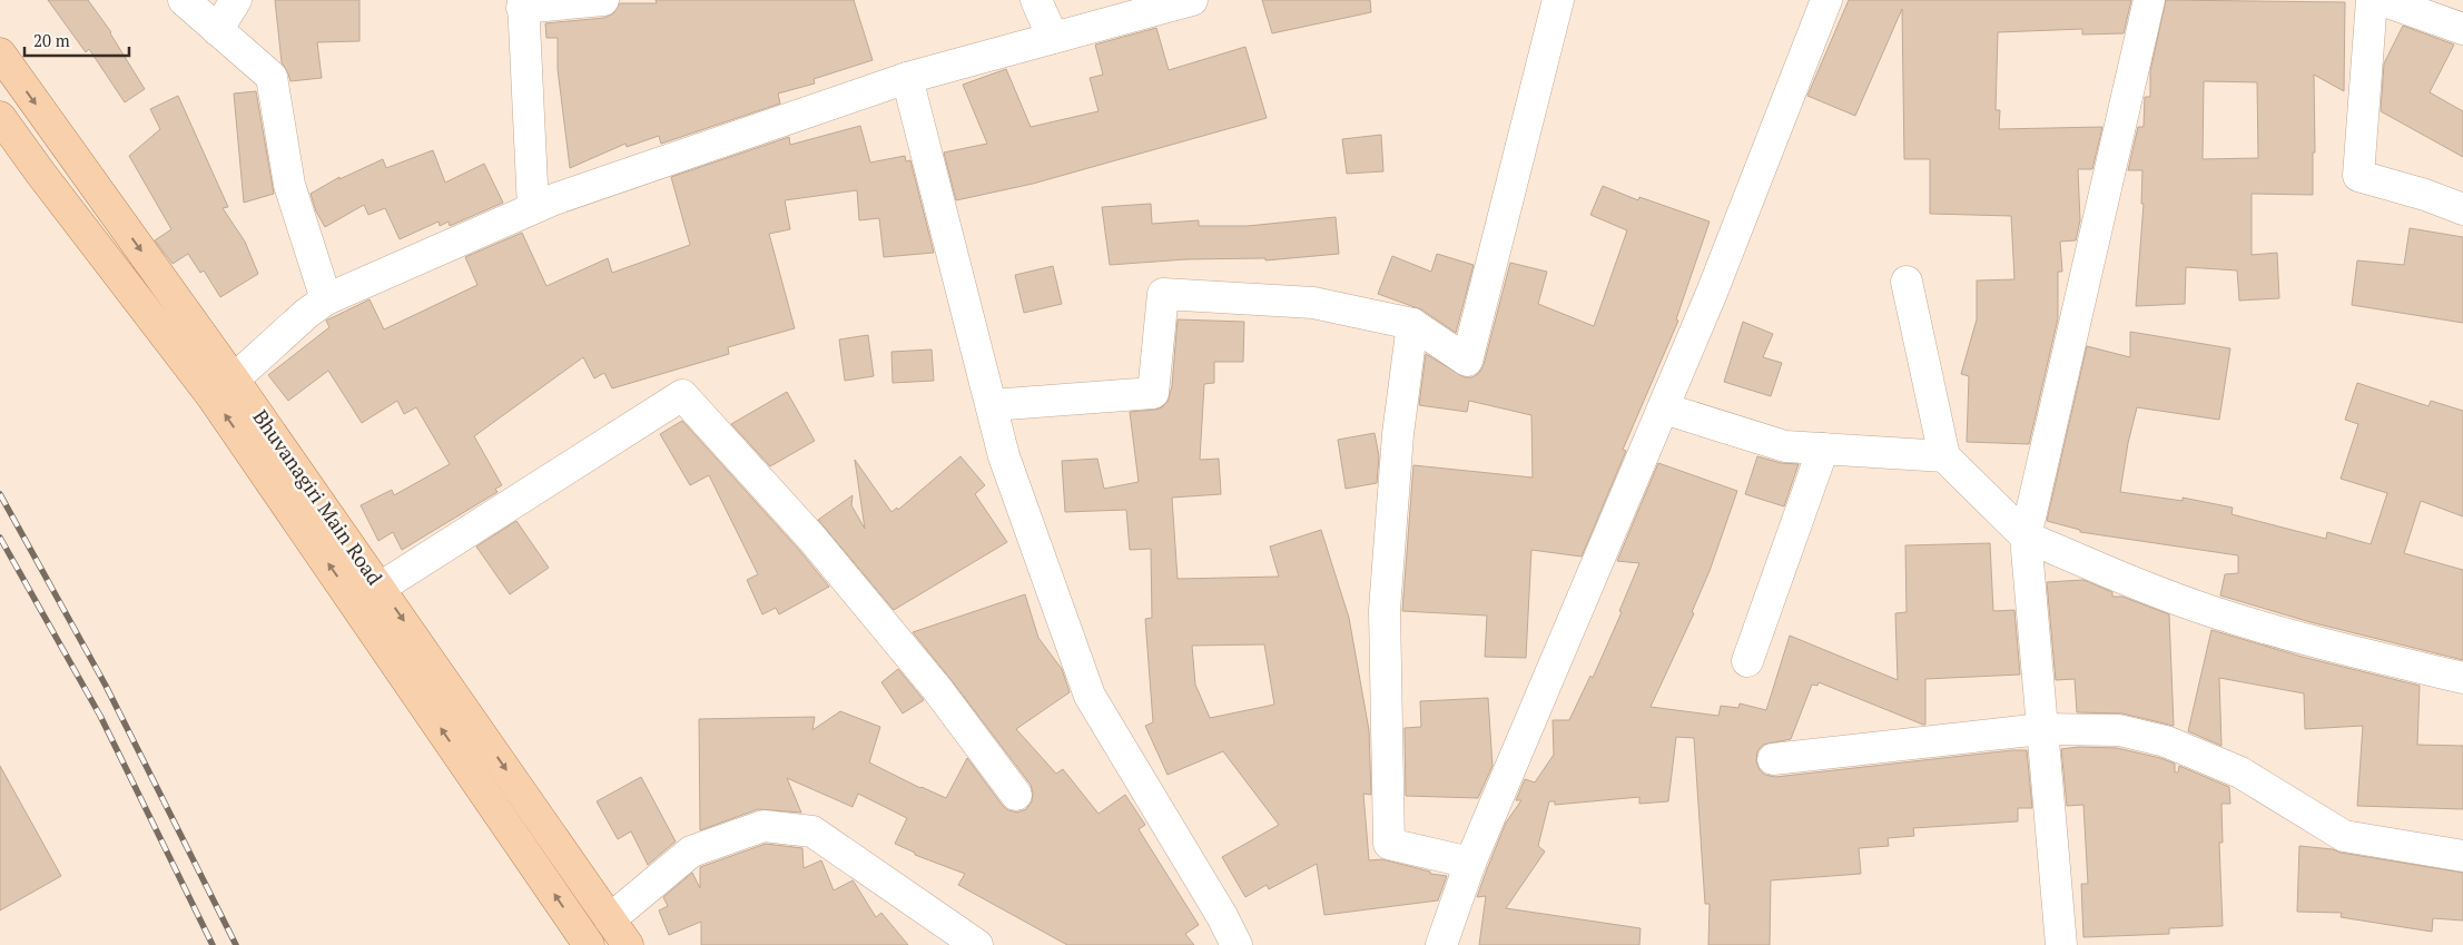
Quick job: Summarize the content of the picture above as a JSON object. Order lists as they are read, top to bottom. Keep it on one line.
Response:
{"streets":{"main road":["Bhuvanagiri Main Road"]},"scale_bar":"20 m"}
